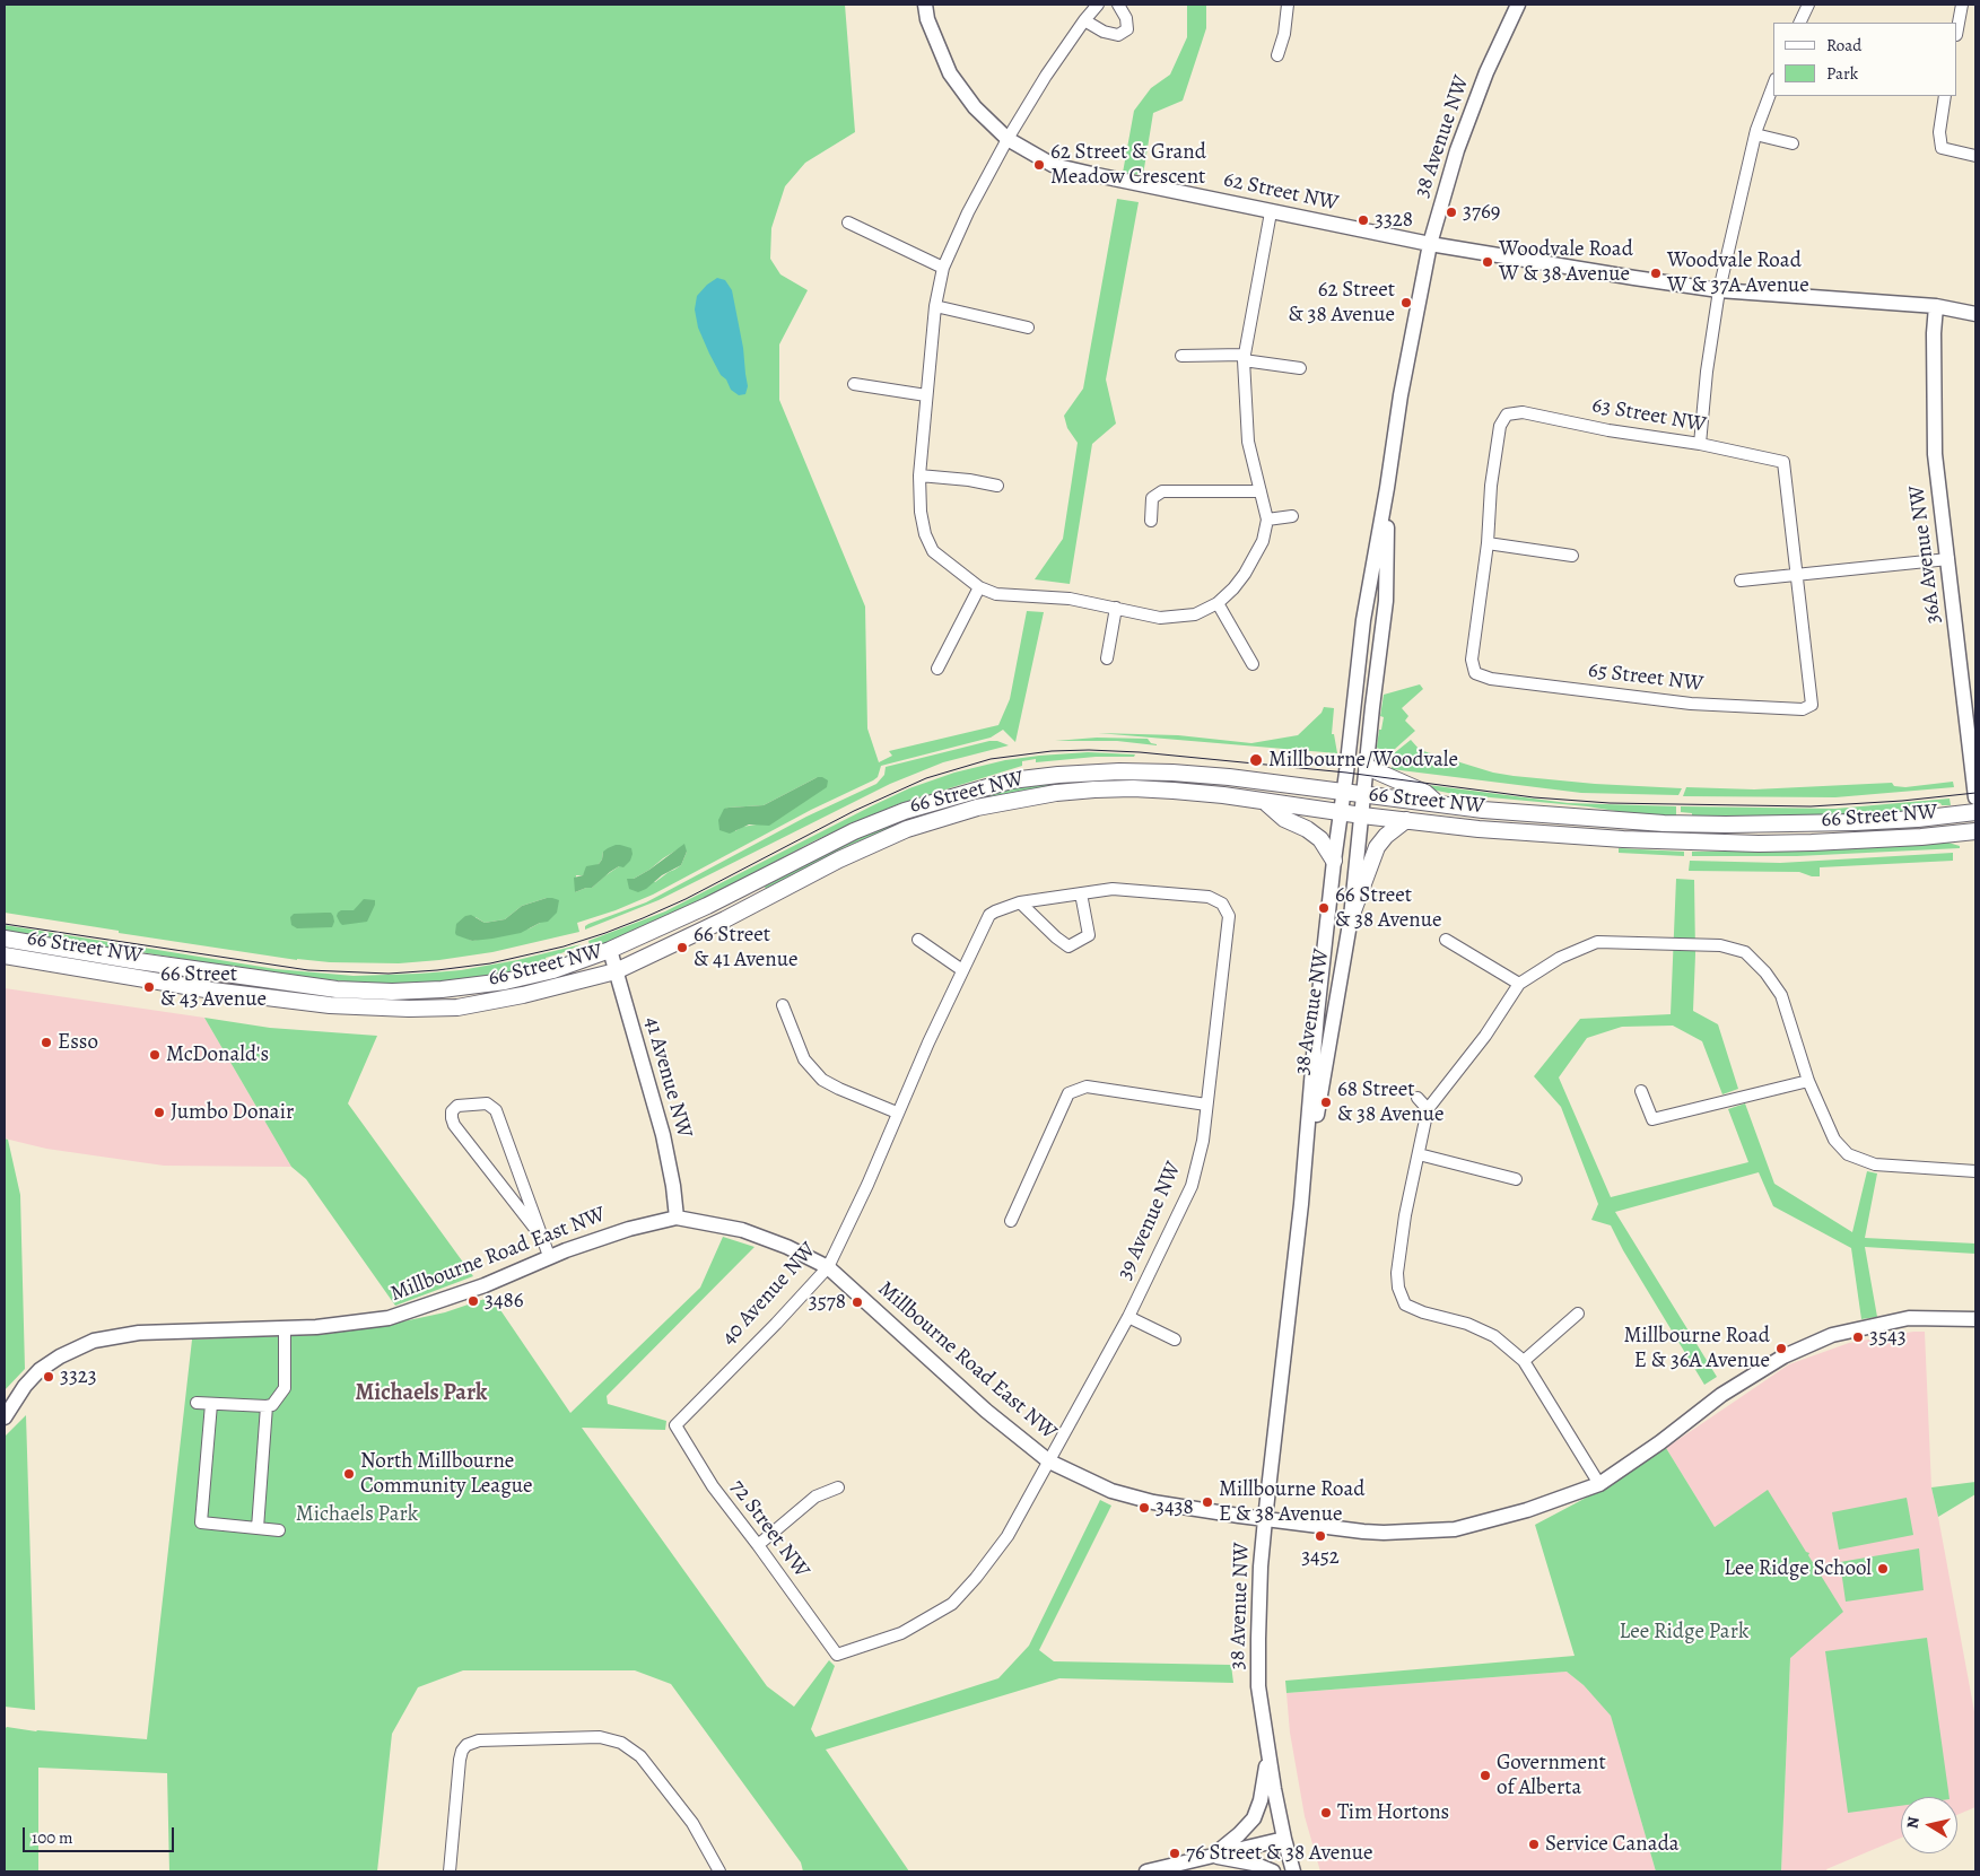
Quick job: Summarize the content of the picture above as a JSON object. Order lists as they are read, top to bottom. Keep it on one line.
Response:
{"streets":{"main road":["66 Street NW"],"street":["38 Avenue NW","62 Street NW","63 Street NW","36A Avenue NW","65 Street NW","41 Avenue NW","39 Avenue NW","Millbourne Road East NW","40 Avenue NW","72 Street NW"]},"crossings":[["38 Avenue NW","62 Street NW"],["38 Avenue NW","66 Street NW"],["38 Avenue NW","Millbourne Road East NW"],["62 Street NW","36A Avenue NW"],["63 Street NW","65 Street NW"],["66 Street NW","41 Avenue NW"],["41 Avenue NW","Millbourne Road East NW"],["39 Avenue NW","Millbourne Road East NW"],["39 Avenue NW","40 Avenue NW"],["39 Avenue NW","72 Street NW"],["Millbourne Road East NW","40 Avenue NW"],["40 Avenue NW","72 Street NW"]],"districts":["Michaels Park"],"parks":["Michaels Park","Lee Ridge Park"],"places":["62 Street & Grand Meadow Crescent","3769","3328","Woodvale Road W & 38 Avenue","Woodvale Road W & 37A Avenue","62 Street & 38 Avenue","Millbourne/Woodvale","66 Street & 38 Avenue","66 Street & 41 Avenue","66 Street & 43 Avenue","Esso","McDonald's","68 Street & 38 Avenue","Jumbo Donair","3486","3578","3543","Millbourne Road E & 36A Avenue","3323","North Millbourne Community League","Millbourne Road E & 38 Avenue","3438","3452","Lee Ridge School","Government of Alberta","Tim Hortons","Service Canada","76 Street & 38 Avenue"],"legend":["Road","Park"],"scale_bar":"100 m","north":"left"}
